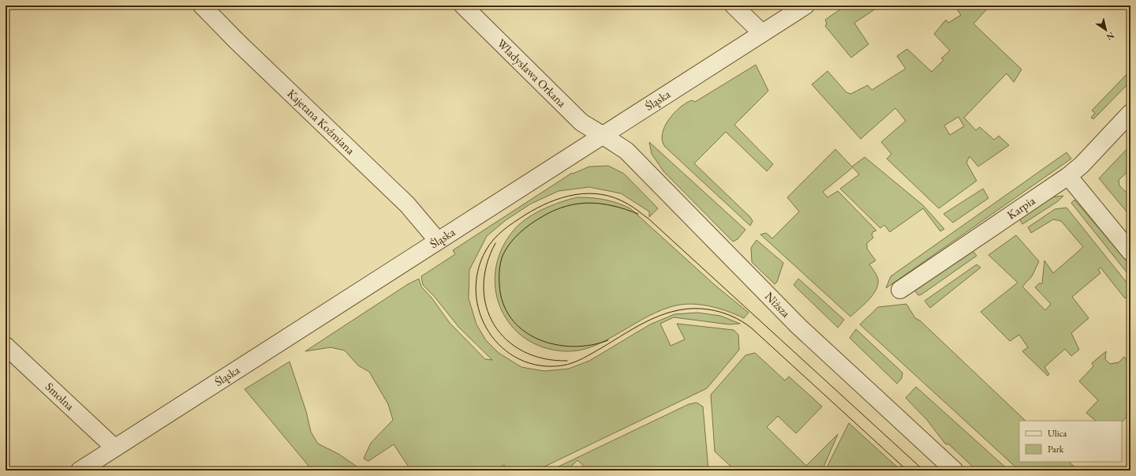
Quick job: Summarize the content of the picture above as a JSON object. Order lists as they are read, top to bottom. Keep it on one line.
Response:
{"streets":{"street":["Władysława Orkana","Śląska","Kajetana Koźmiana","Karpia","Niższa","Smolna"]},"crossings":[["Władysława Orkana","Śląska"],["Władysława Orkana","Niższa"],["Śląska","Kajetana Koźmiana"],["Śląska","Niższa"],["Śląska","Smolna"]],"legend":["Ulica","Park"],"north":"bottom right"}
